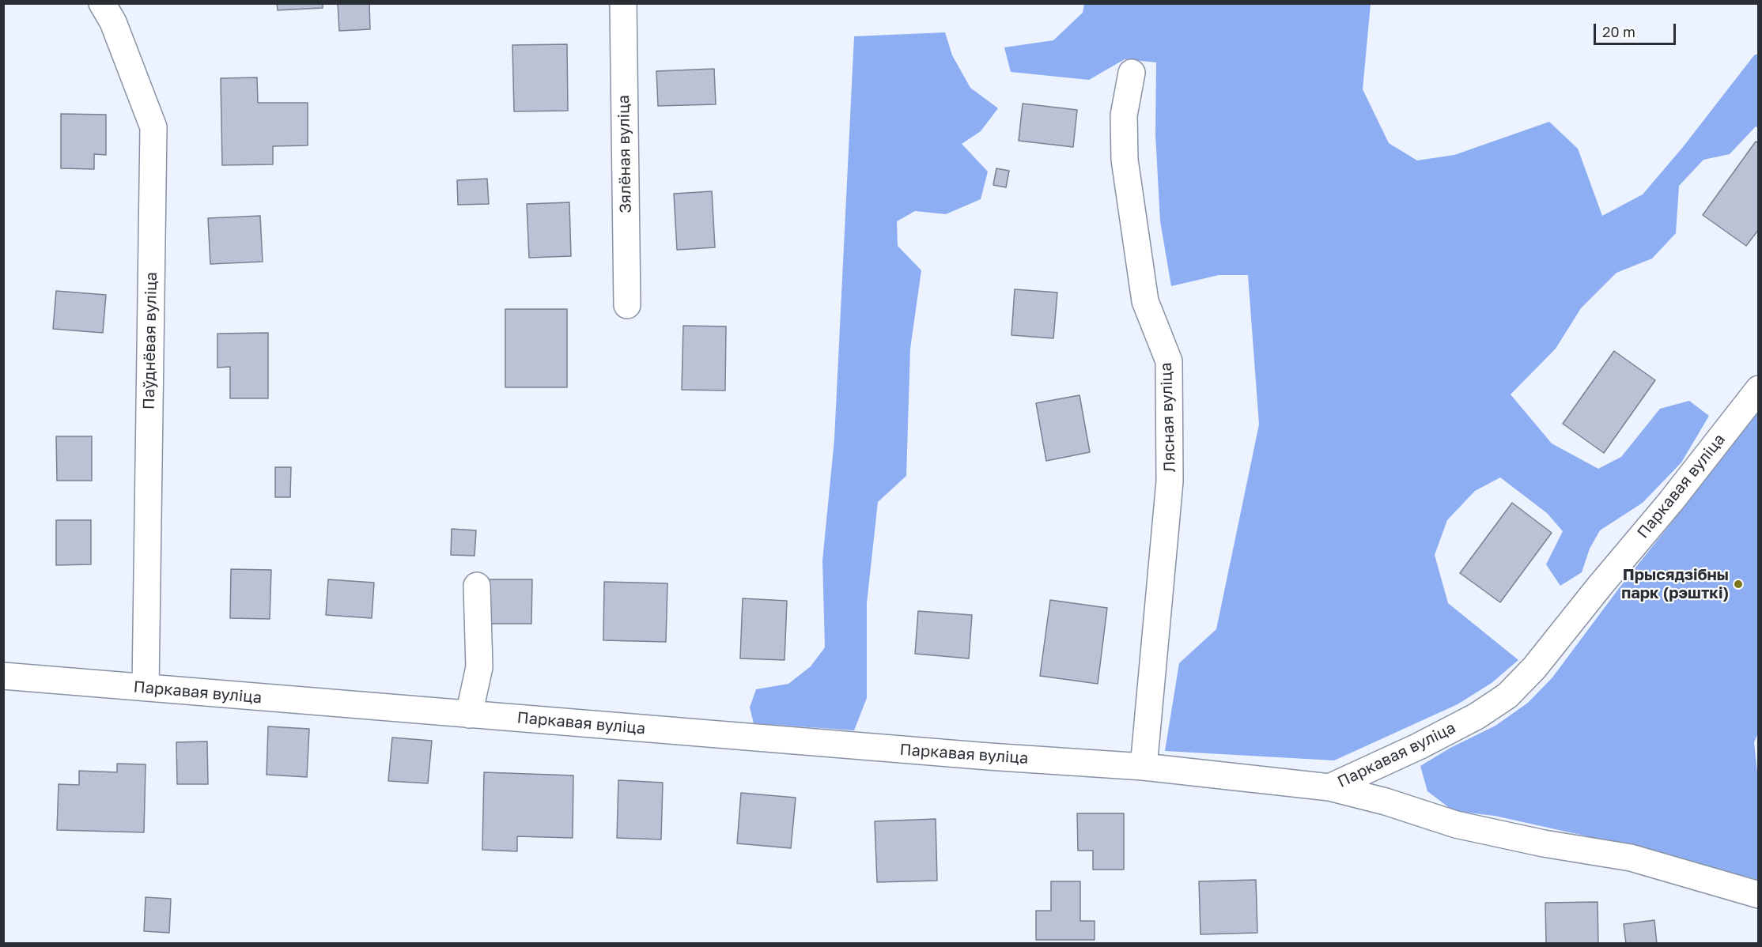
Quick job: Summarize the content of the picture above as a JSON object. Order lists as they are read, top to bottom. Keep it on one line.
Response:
{"streets":{"street":["Зялёная вуліца","Паўднёвая вуліца","Лясная вуліца","Паркавая вуліца"]},"crossings":[["Паўднёвая вуліца","Паркавая вуліца"],["Лясная вуліца","Паркавая вуліца"]],"places":["Прысядзібны парк (рэшткі)"],"scale_bar":"20 m"}
